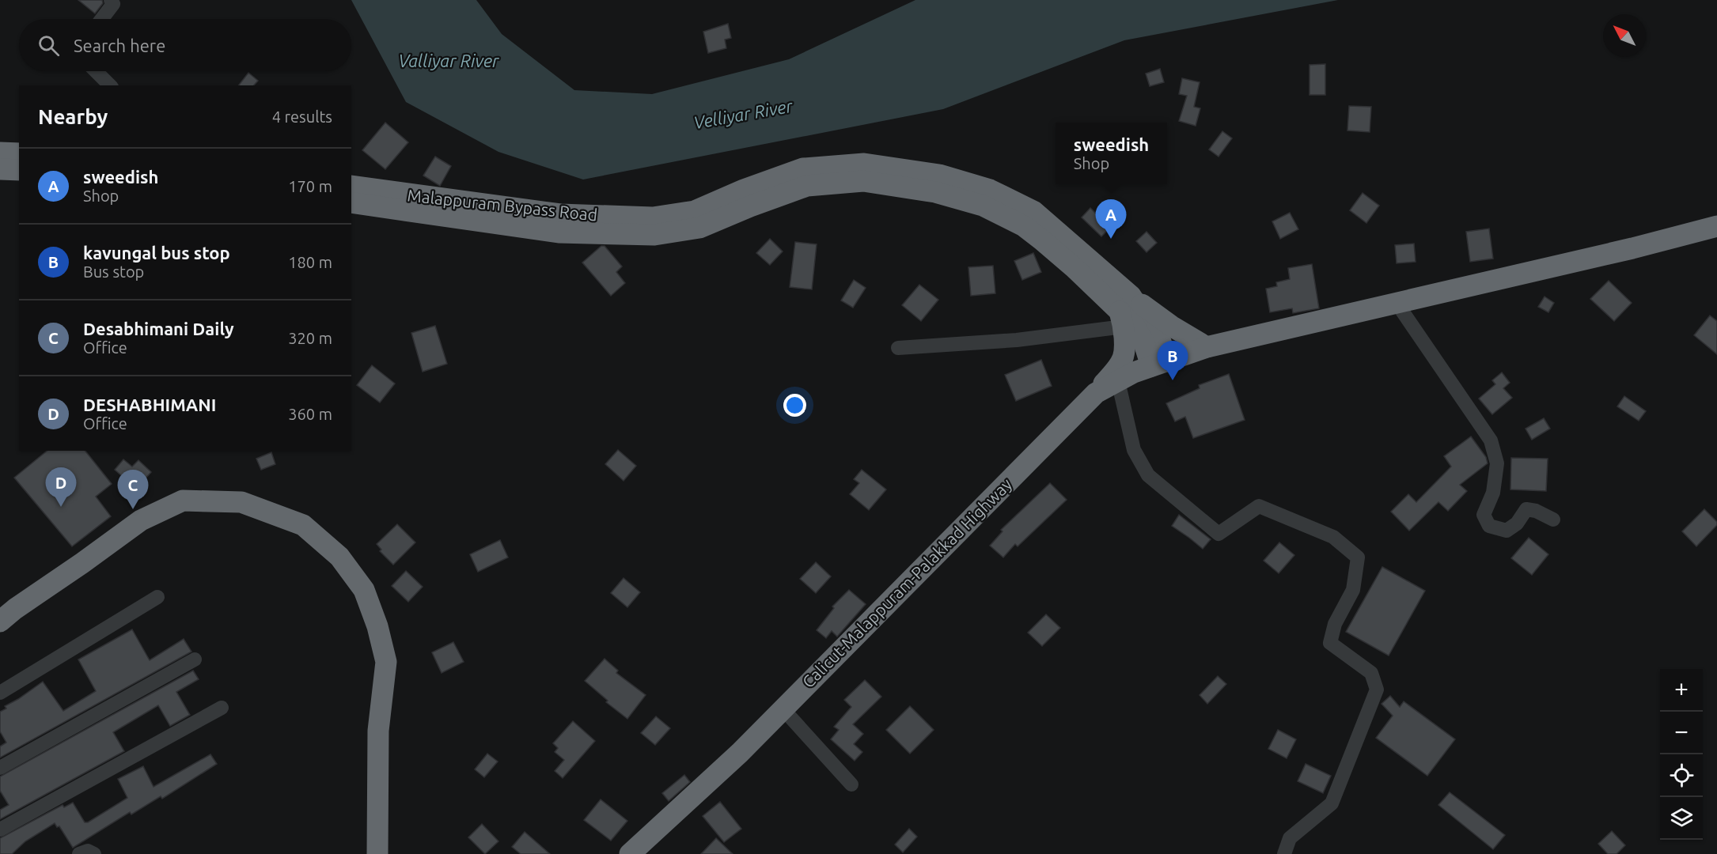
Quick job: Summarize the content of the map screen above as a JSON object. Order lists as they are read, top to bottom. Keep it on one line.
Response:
{"streets":{"highway":["Malappuram Bypass Road","Calicut-Malappuram-Palakkad Highway"]},"crossings":[["Malappuram Bypass Road","Calicut-Malappuram-Palakkad Highway"]],"water":["Valliyar River","Velliyar River"],"north":"top left","page":{"search":"Search here","heading":["Nearby","4 results"],"popup":["sweedish","Shop"],"list":[{"mark":"A","name":"sweedish","note":"Shop","value":"170 m"},{"mark":"B","name":"kavungal bus stop","note":"Bus stop","value":"180 m"},{"mark":"C","name":"Desabhimani Daily","note":"Office","value":"320 m"},{"mark":"D","name":"DESHABHIMANI","note":"Office","value":"360 m"}],"pins":["A","B","D","C"],"map_buttons":["+","−"]}}
